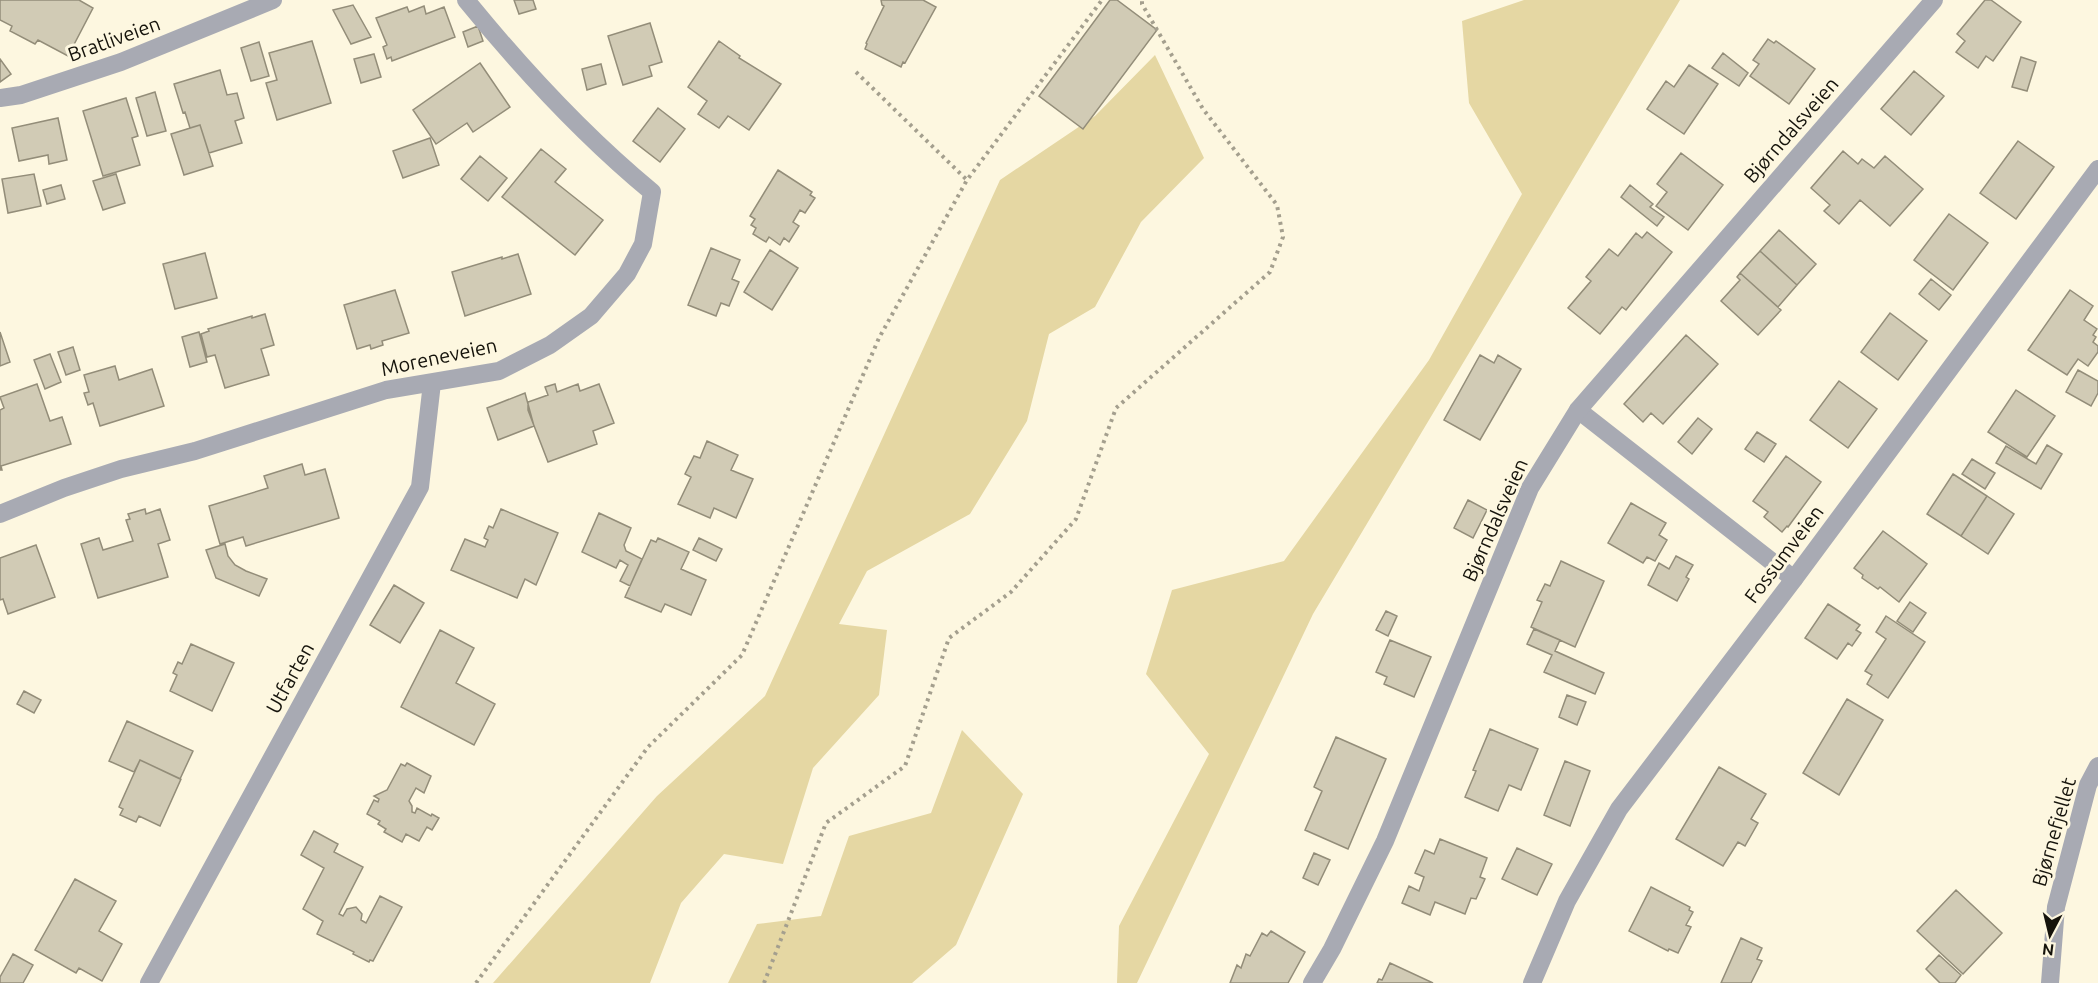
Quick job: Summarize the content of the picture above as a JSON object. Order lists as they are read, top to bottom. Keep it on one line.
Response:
{"streets":{"street":["Bratliveien","Bjørndalsveien","Moreneveien","Fossumveien","Utfarten","Bjørnefjellet"]},"crossings":[["Moreneveien","Utfarten"]],"north":"bottom"}
